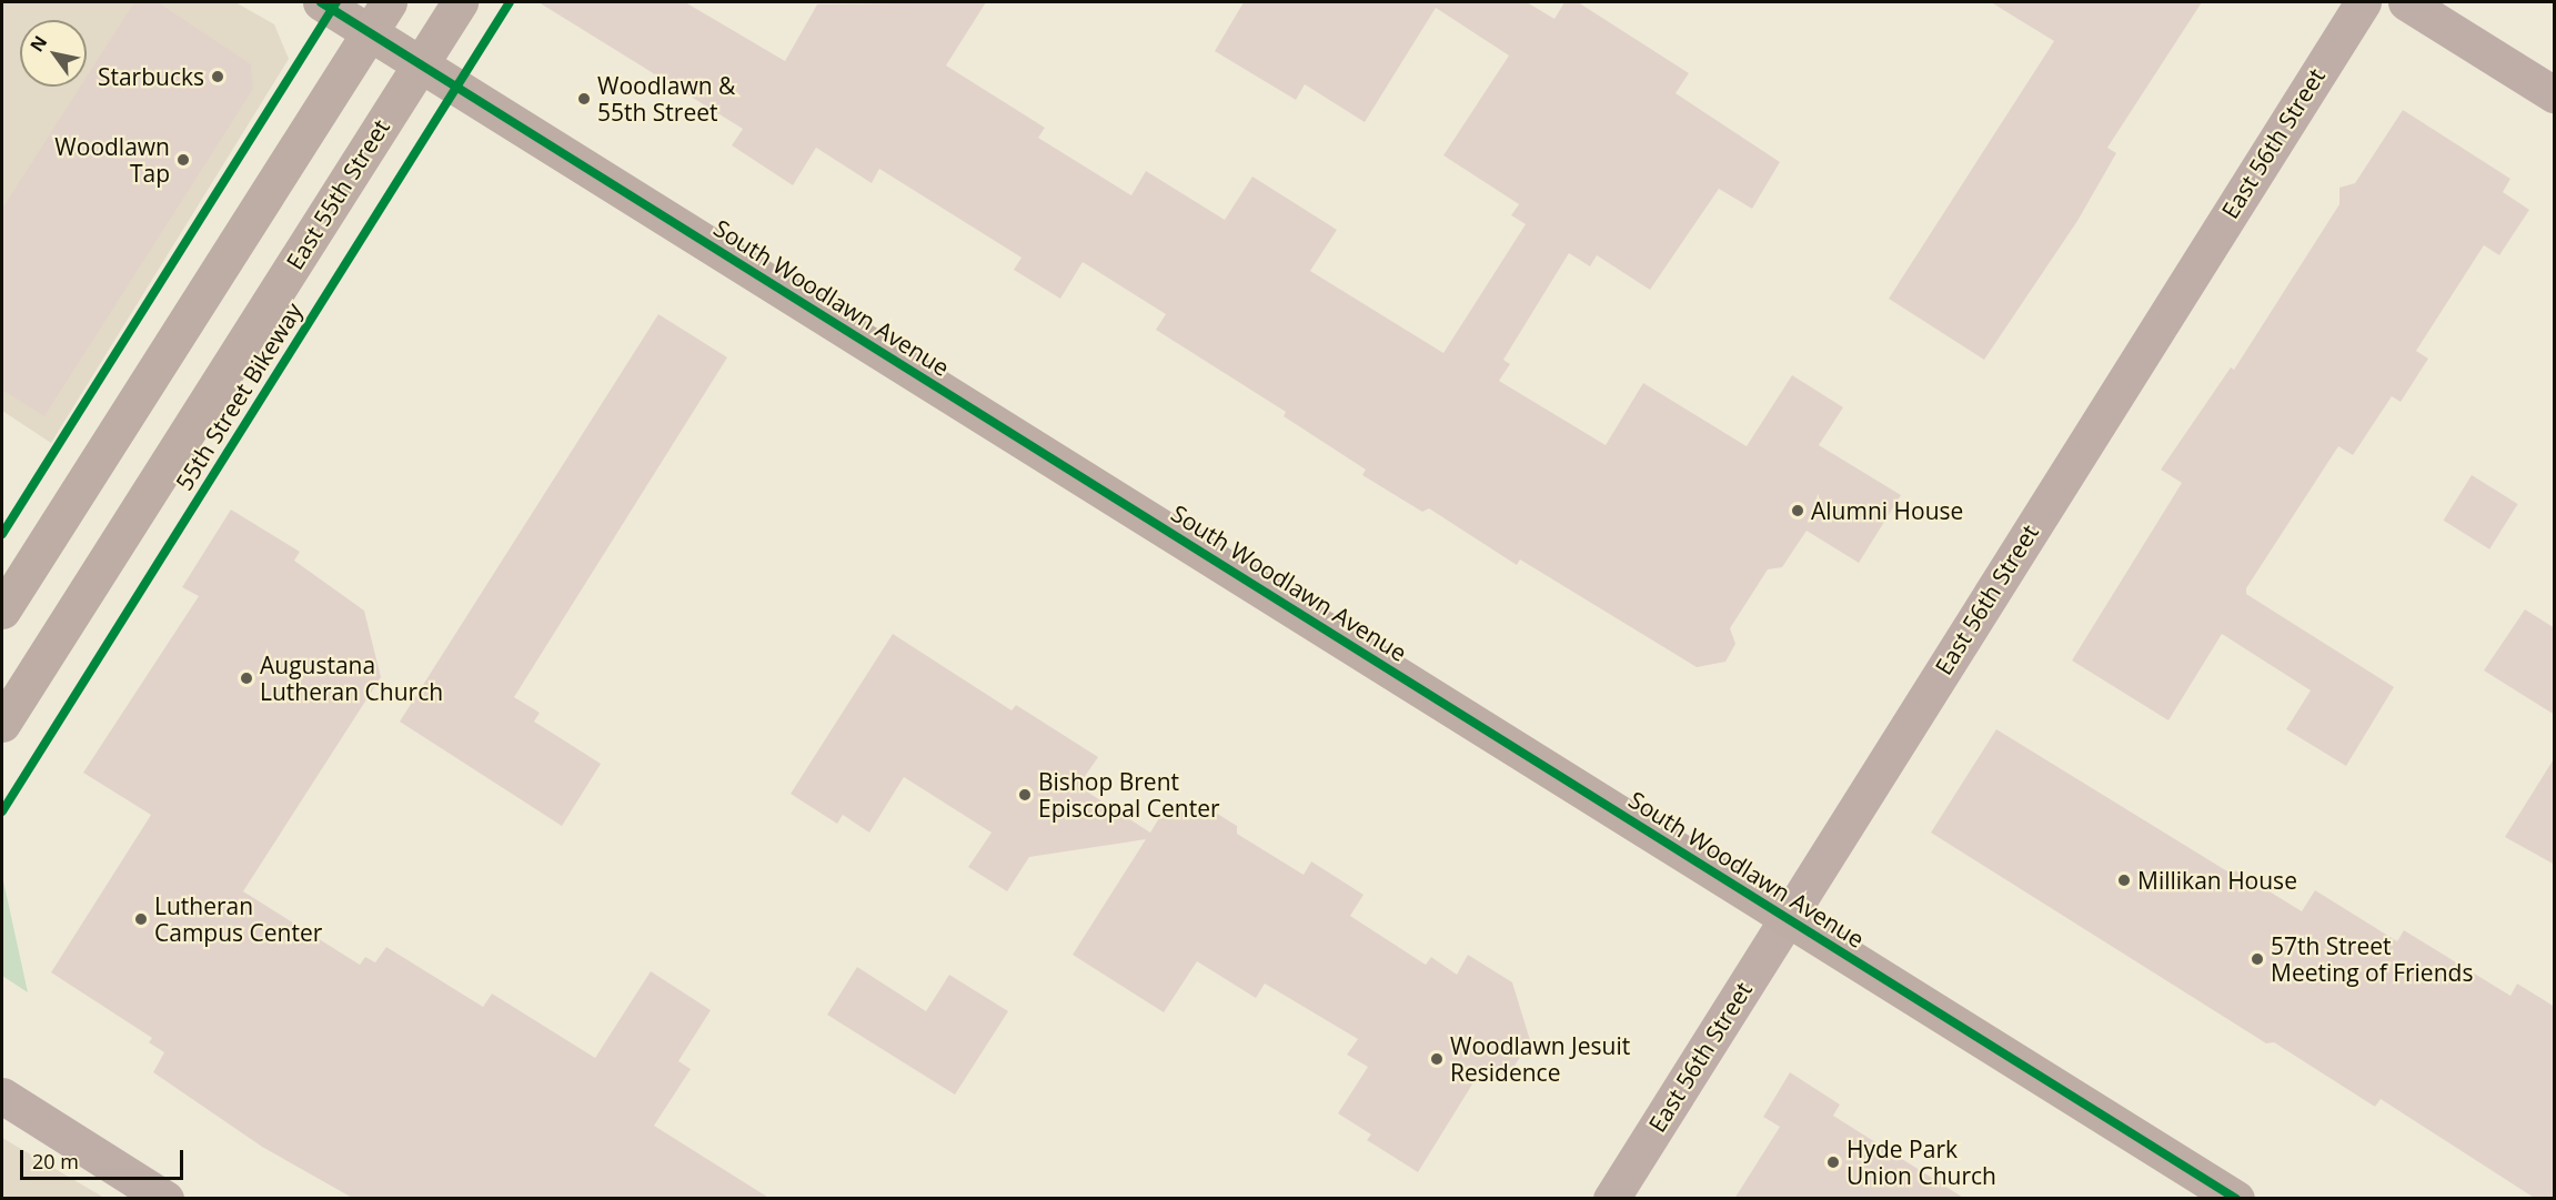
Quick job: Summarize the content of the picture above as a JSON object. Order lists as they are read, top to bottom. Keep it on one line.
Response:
{"streets":{"street":["East 56th Street","East 55th Street","South Woodlawn Avenue"],"cycle path":["55th Street Bikeway"]},"crossings":[["East 56th Street","South Woodlawn Avenue"],["East 55th Street","South Woodlawn Avenue"]],"places":["Starbucks","Woodlawn & 55th Street","Woodlawn Tap","Alumni House","Augustana Lutheran Church","Bishop Brent Episcopal Center","Millikan House","Lutheran Campus Center","57th Street Meeting of Friends","Woodlawn Jesuit Residence","Hyde Park Union Church"],"scale_bar":"20 m","north":"top left"}
